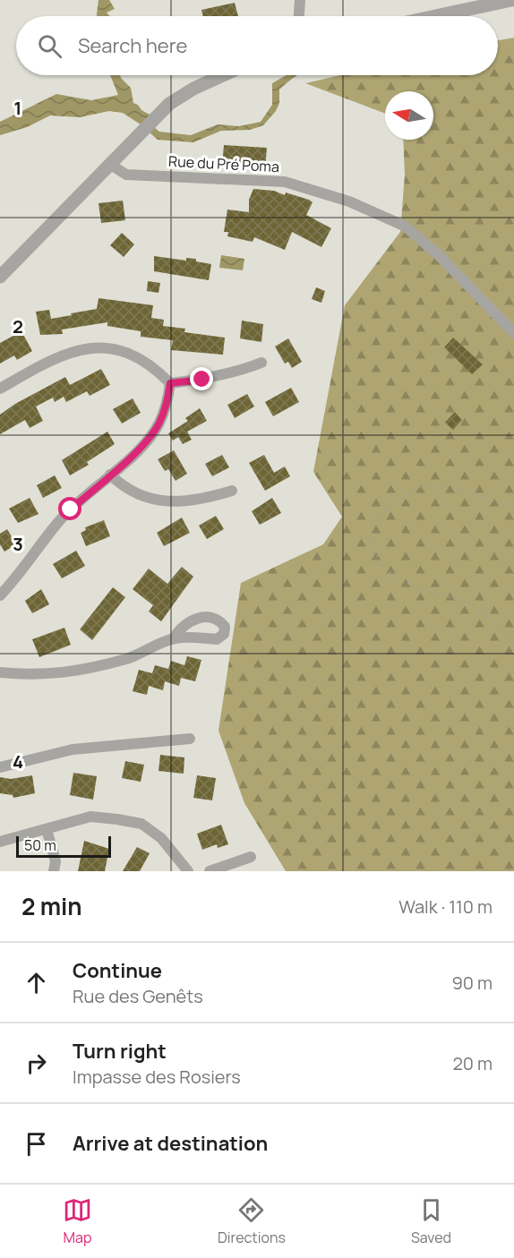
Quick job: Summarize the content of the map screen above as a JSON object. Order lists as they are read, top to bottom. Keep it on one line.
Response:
{"streets":{"street":["Rue du Pré Poma"]},"scale_bar":"50 m","north":"left","page":{"search":"Search here","scale":"50 m","heading":["2 min","Walk · 110 m"],"list":[["Continue","Rue des Genêts","90 m"],["Turn right","Impasse des Rosiers","20 m"],"Arrive at destination"],"nav":["Map","Directions","Saved"]},"grid":{"rows":["1","2","3","4"]}}
